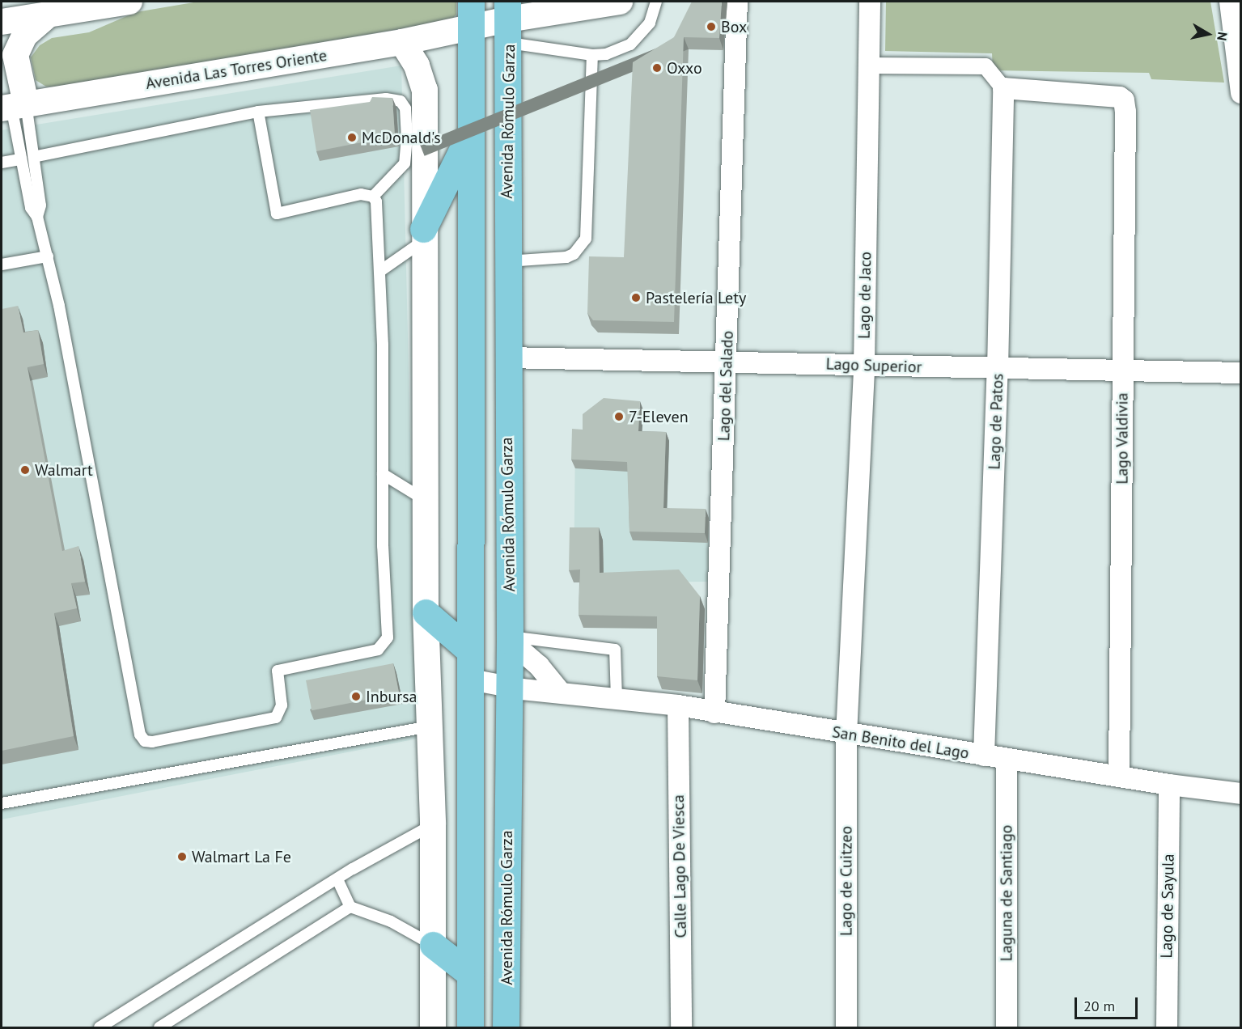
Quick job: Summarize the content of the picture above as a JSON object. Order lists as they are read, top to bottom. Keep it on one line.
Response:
{"streets":{"main road":["Avenida Rómulo Garza"],"street":["Avenida Las Torres Oriente","Lago de Jaco","Lago Superior","Lago del Salado","Lago de Patos","Lago Valdivia","San Benito del Lago","Calle Lago De Viesca","Lago de Cuitzeo","Laguna de Santiago","Lago de Sayula"]},"crossings":[["Avenida Las Torres Oriente","Avenida Rómulo Garza"],["Avenida Rómulo Garza","Lago Superior"],["Avenida Rómulo Garza","San Benito del Lago"],["Lago de Jaco","Lago Superior"],["Lago de Jaco","San Benito del Lago"],["Lago de Jaco","Lago de Cuitzeo"],["Lago Superior","Lago del Salado"],["Lago Superior","Lago de Patos"],["Lago Superior","Lago Valdivia"],["Lago del Salado","San Benito del Lago"],["Lago de Patos","Lago Valdivia"],["Lago de Patos","San Benito del Lago"],["Lago Valdivia","San Benito del Lago"],["San Benito del Lago","Calle Lago De Viesca"],["San Benito del Lago","Lago de Cuitzeo"],["San Benito del Lago","Laguna de Santiago"],["San Benito del Lago","Lago de Sayula"]],"places":["Box","Oxxo","McDonald's","Pastelería Lety","7-Eleven","Walmart","Inbursa","Walmart La Fe"],"scale_bar":"20 m","north":"right"}
